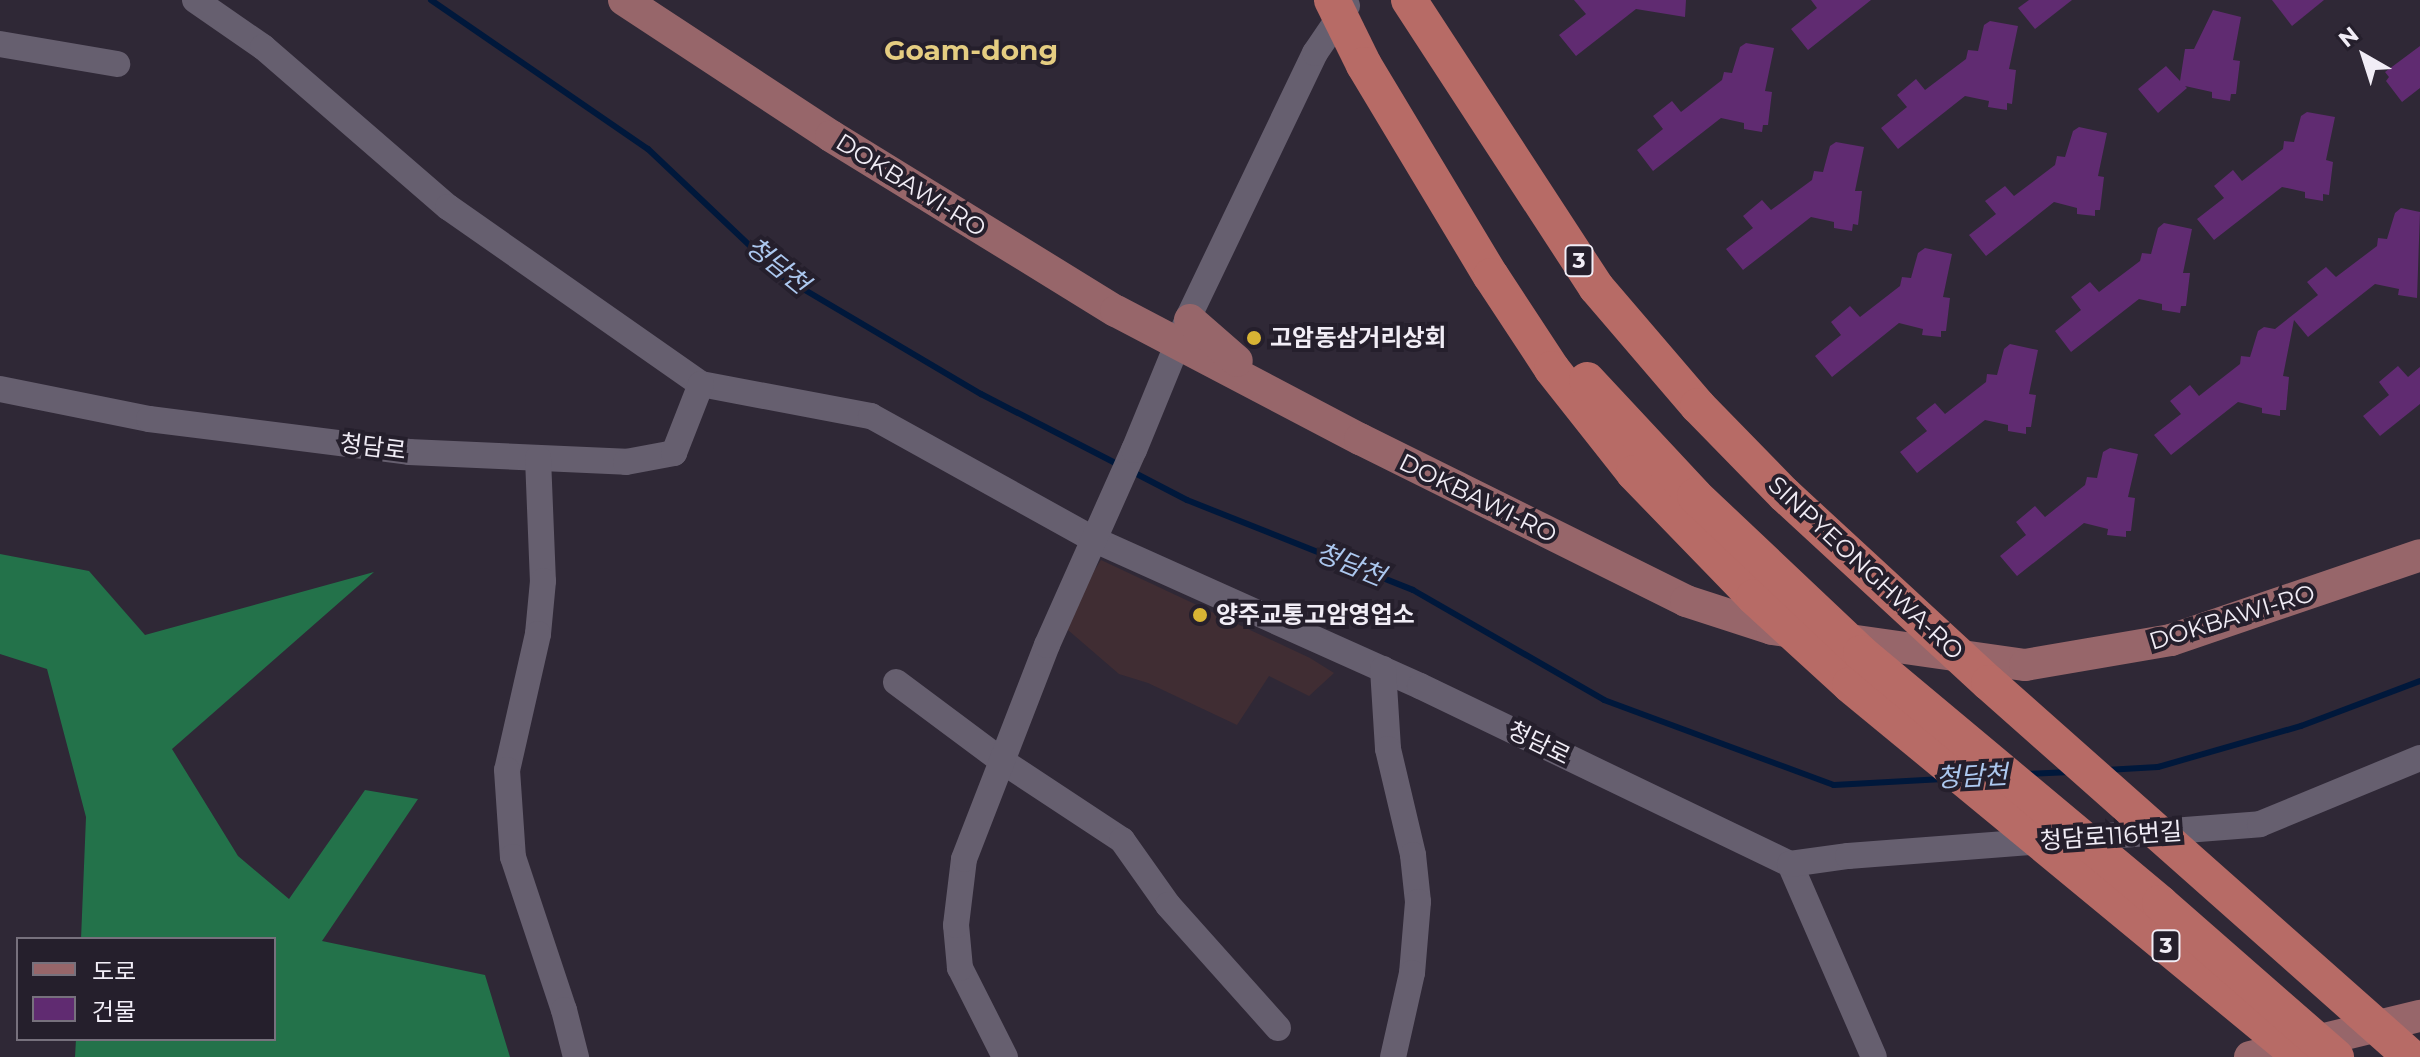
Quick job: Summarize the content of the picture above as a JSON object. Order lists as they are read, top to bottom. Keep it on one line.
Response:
{"streets":{"highway":["3","SINPYEONGHWA-RO"],"main road":["DOKBAWI-RO"],"street":["청담로","청담로116번길"]},"crossings":[["청담로","청담로116번길"]],"districts":["Goam-dong"],"water":["청담천"],"places":["고암동삼거리상회","양주교통고암영업소"],"legend":["도로","건물"],"north":"top left"}
